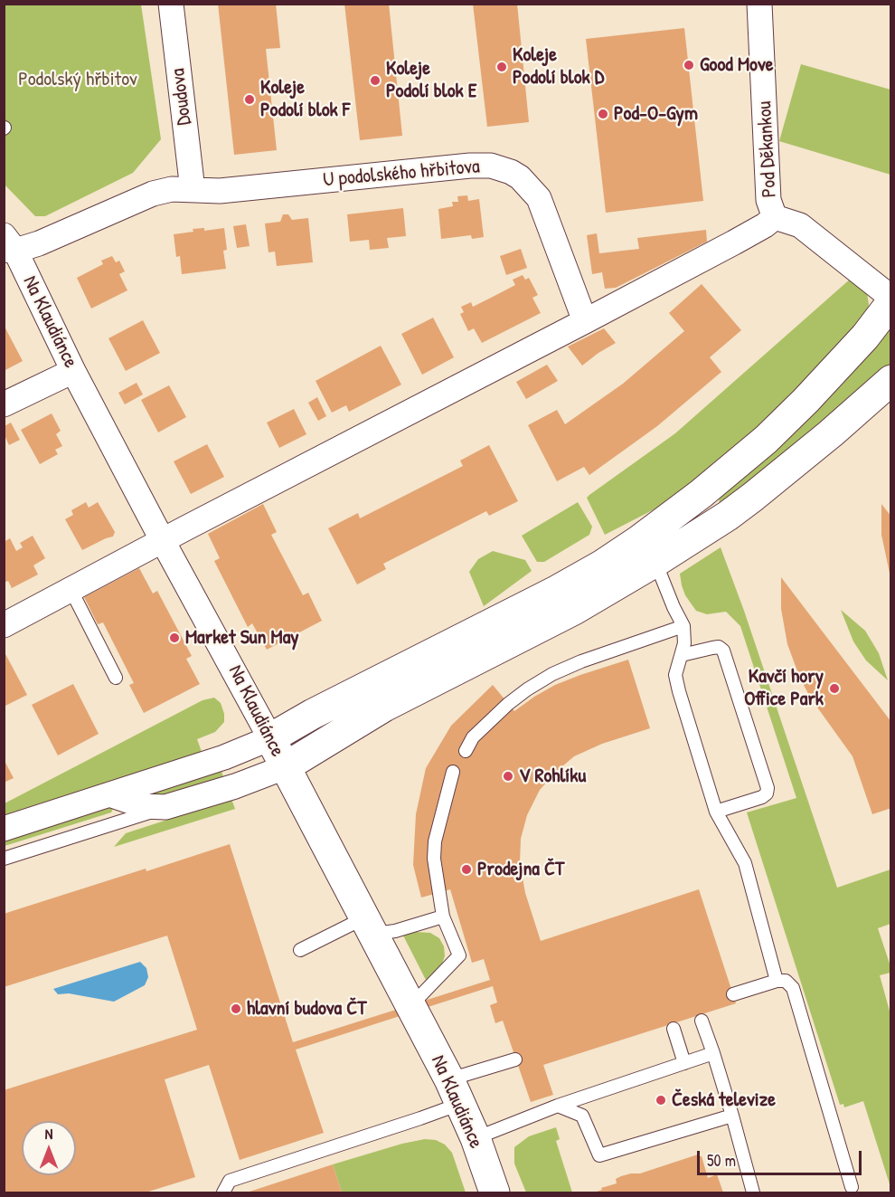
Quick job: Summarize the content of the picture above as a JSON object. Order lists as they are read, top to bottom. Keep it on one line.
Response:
{"streets":{"street":["Doudova","Pod Děkankou","U podolského hřbitova","Na Klaudiánce"]},"crossings":[["Doudova","U podolského hřbitova"],["U podolského hřbitova","Na Klaudiánce"]],"parks":["Podolský hřbitov"],"places":["Good Move","Koleje Podolí blok D","Koleje Podolí blok E","Koleje Podolí blok F","Pod-O-Gym","Market Sun May","Kavčí hory Office Park","V Rohlíku","Prodejna ČT","hlavní budova ČT","Česká televize"],"scale_bar":"50 m","north":"top"}
